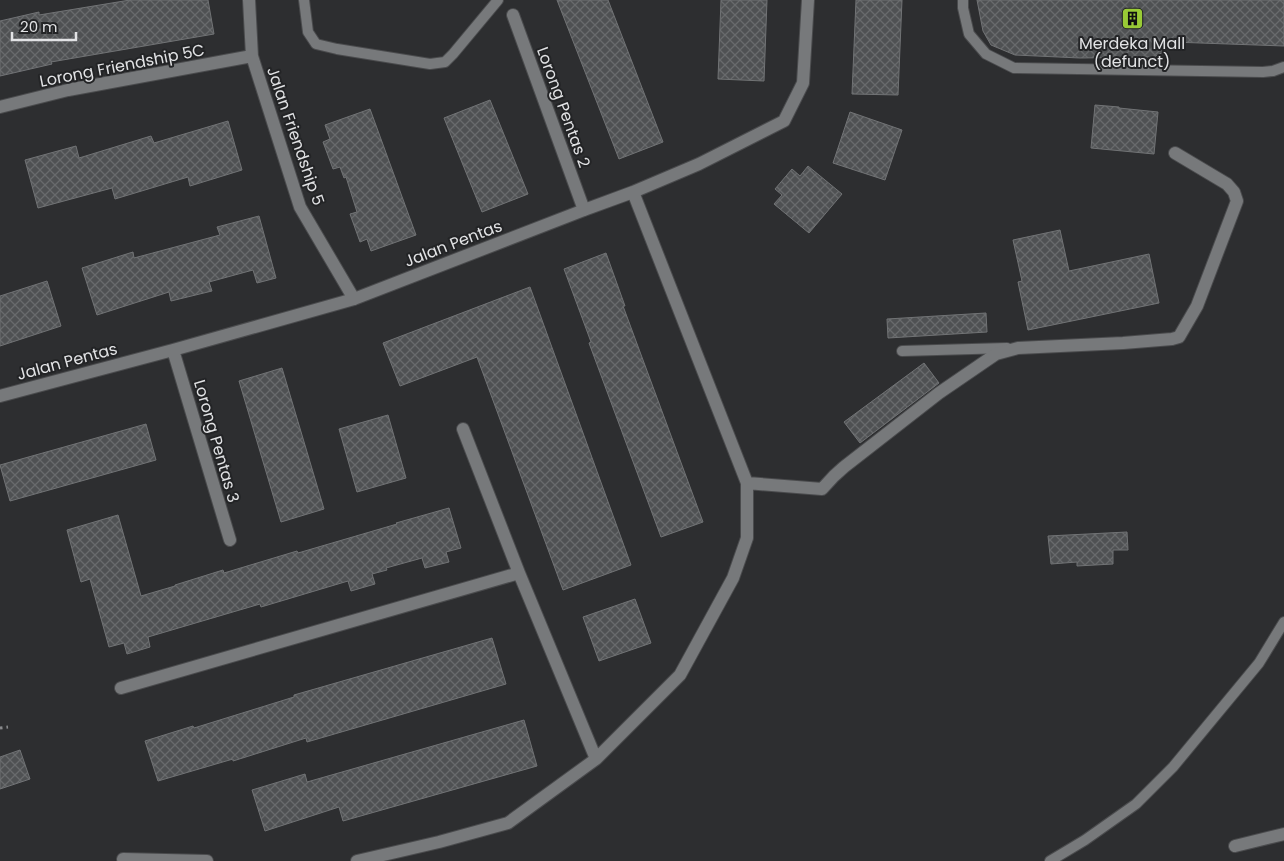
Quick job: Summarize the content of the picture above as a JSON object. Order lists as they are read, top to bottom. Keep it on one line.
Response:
{"streets":{"street":["Lorong Friendship 5C","Lorong Pentas 2","Jalan Friendship 5","Jalan Pentas","Lorong Pentas 3"]},"crossings":[["Lorong Friendship 5C","Jalan Friendship 5"],["Lorong Pentas 2","Jalan Pentas"],["Jalan Friendship 5","Jalan Pentas"],["Jalan Pentas","Lorong Pentas 3"]],"places":{"building":["Merdeka Mall (defunct)"]},"scale_bar":"20 m"}
